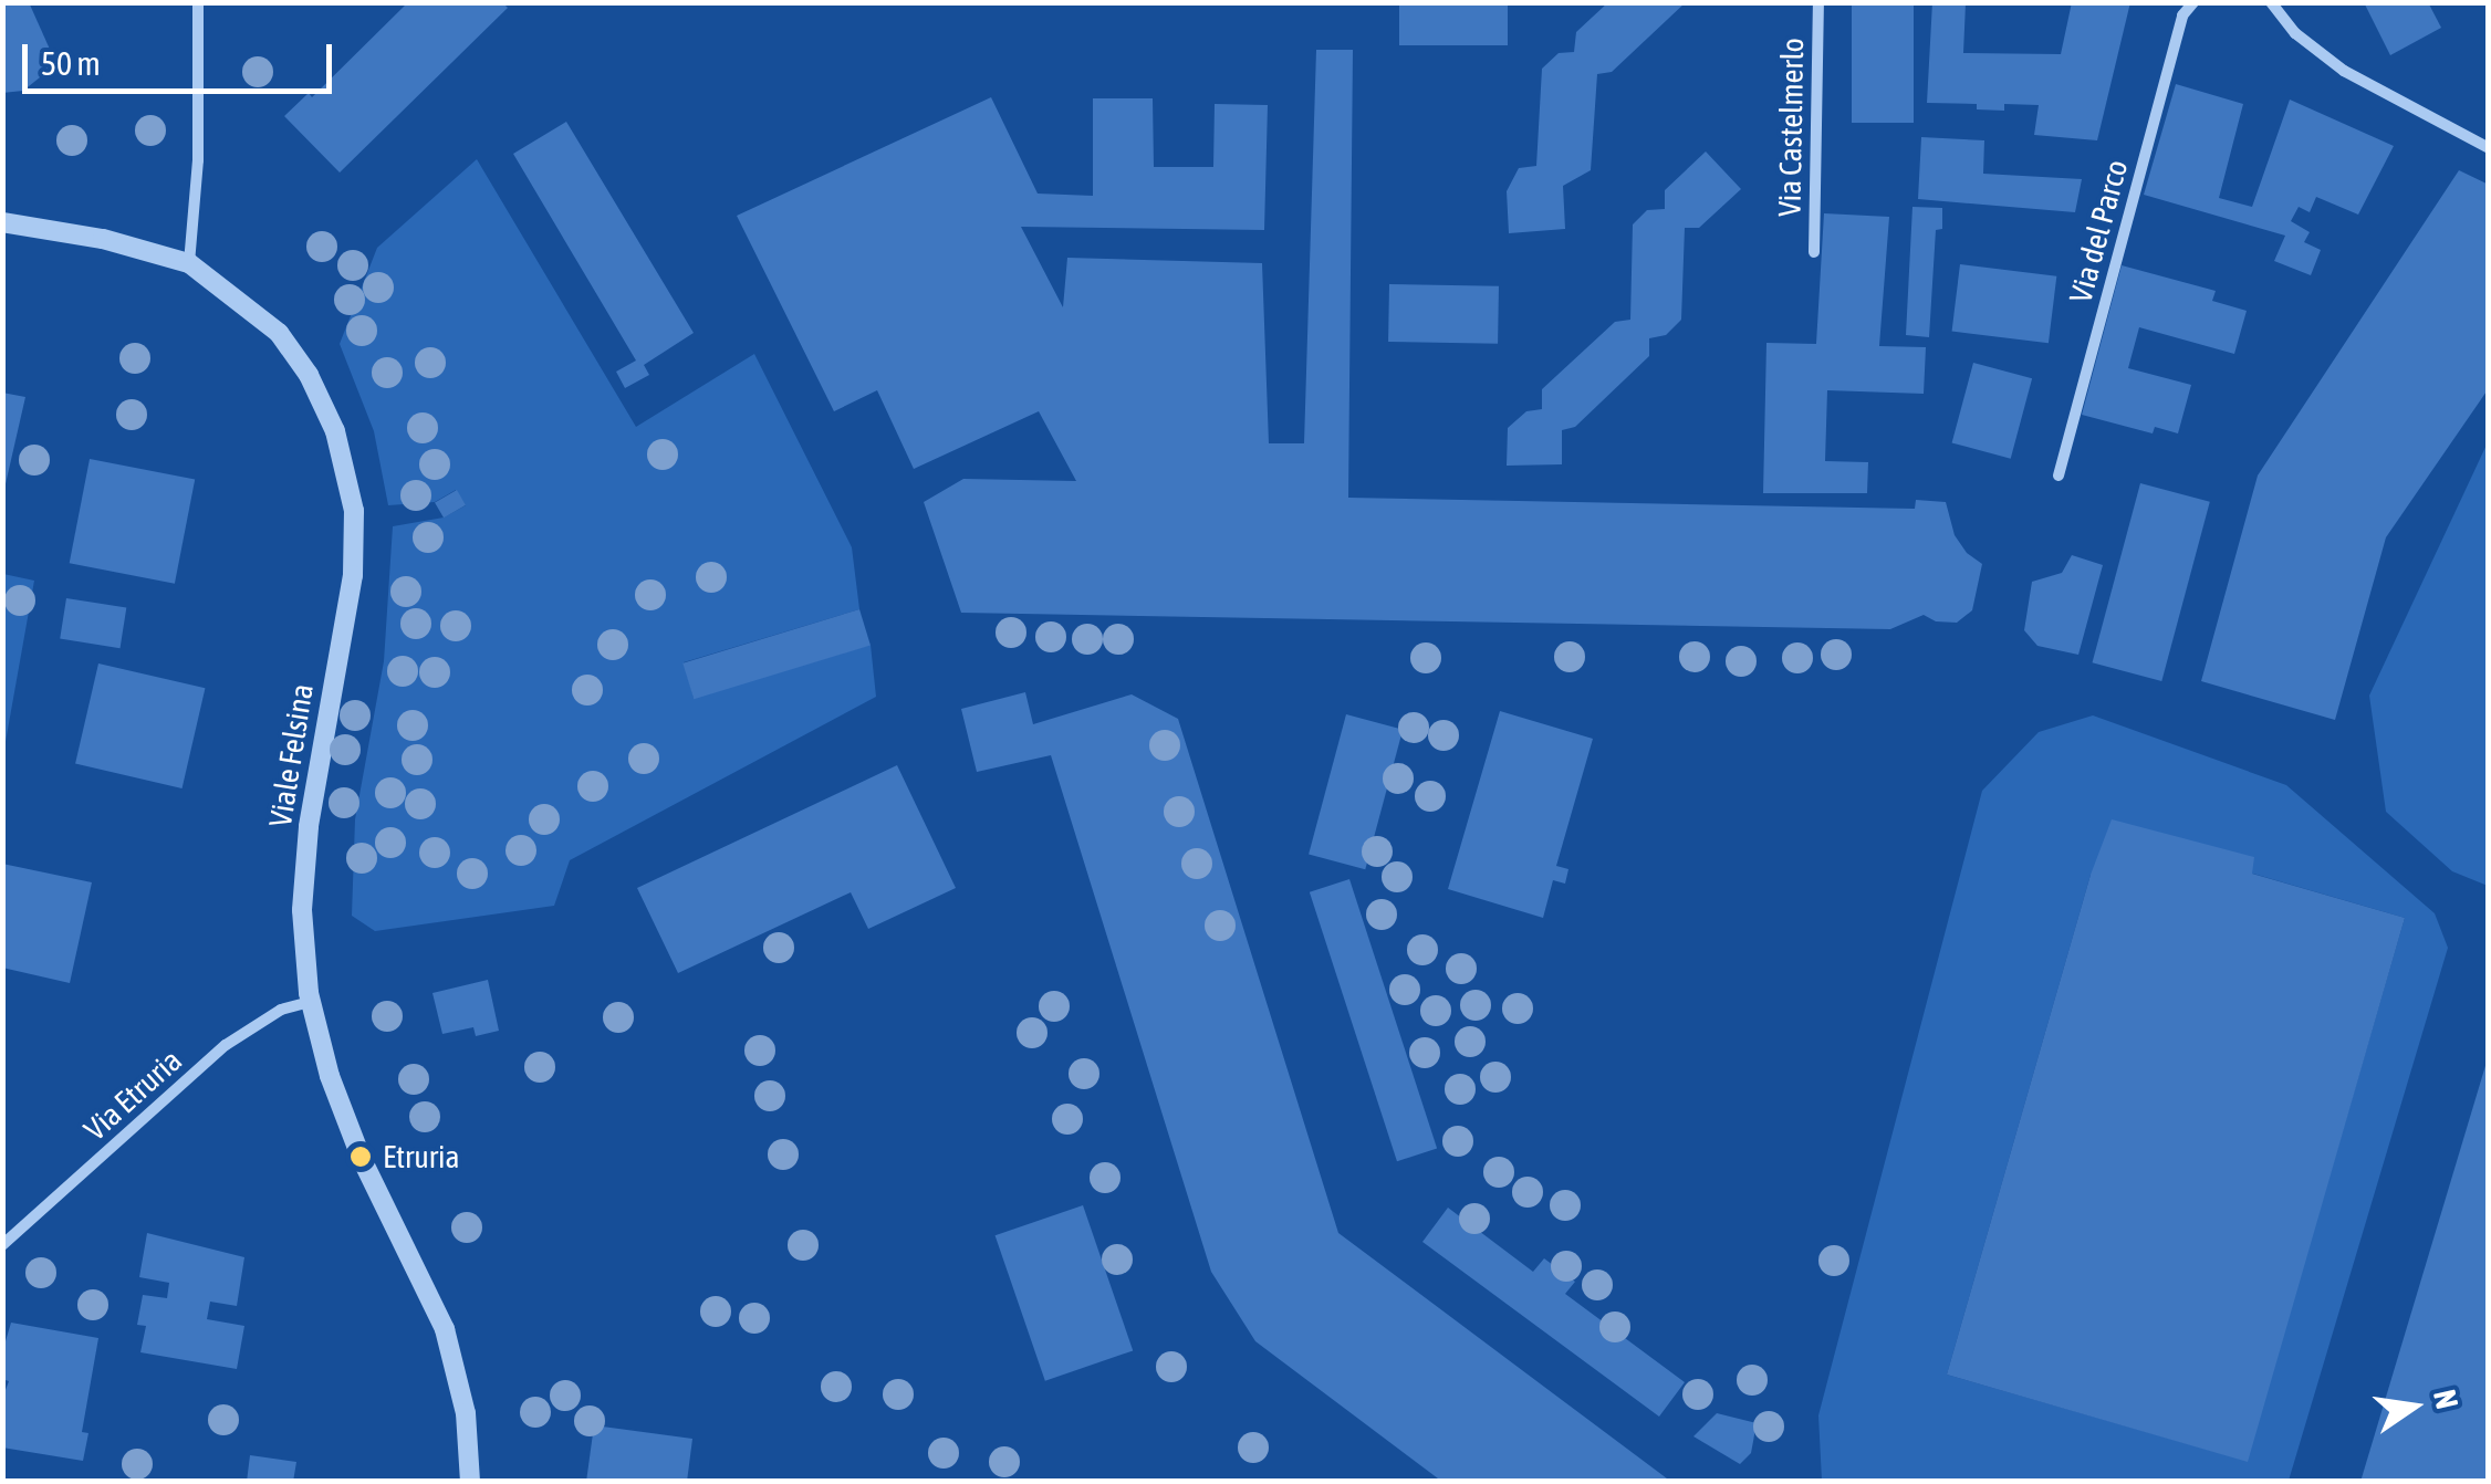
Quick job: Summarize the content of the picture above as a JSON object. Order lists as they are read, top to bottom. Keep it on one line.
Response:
{"streets":{"street":["Via Castelmerlo","Via del Parco","Viale Felsina","Via Etruria"]},"crossings":[["Viale Felsina","Via Etruria"]],"places":["Etruria"],"scale_bar":"50 m","north":"right"}
